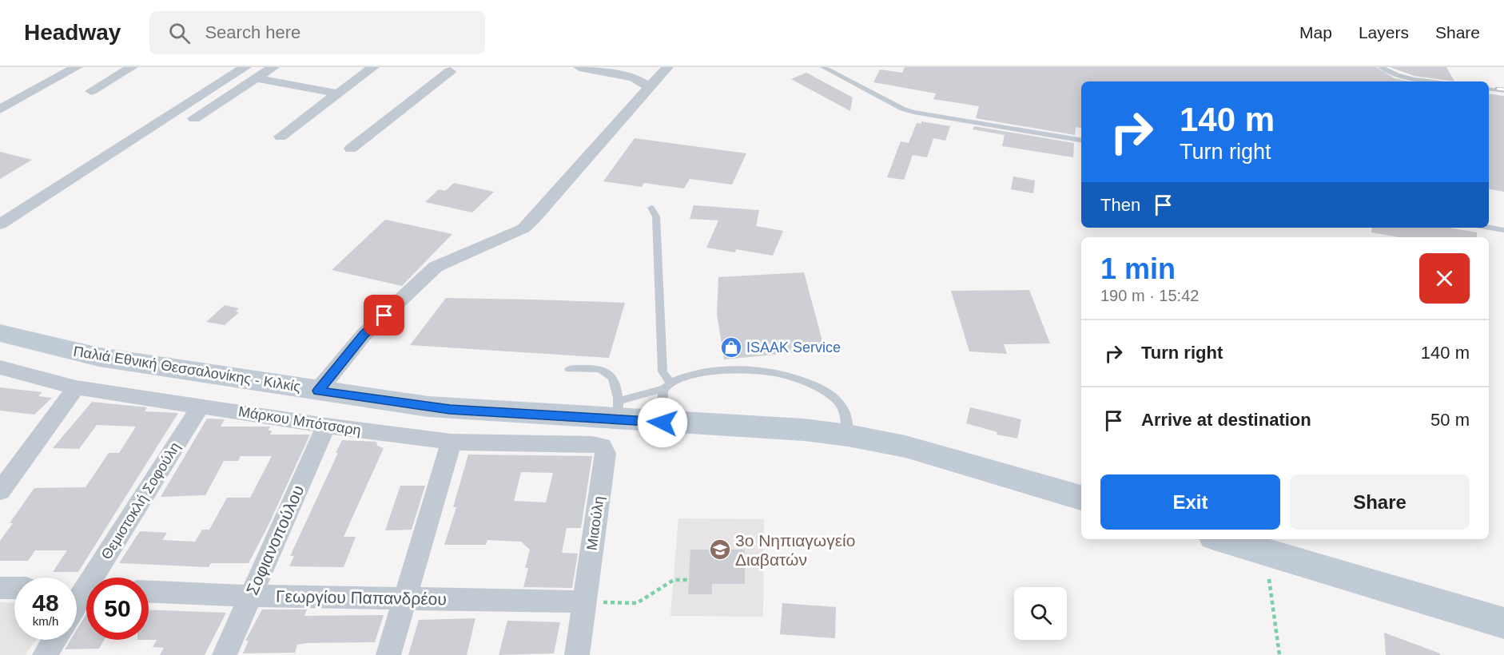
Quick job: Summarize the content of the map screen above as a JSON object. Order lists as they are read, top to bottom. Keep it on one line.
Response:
{"streets":{"main road":["Παλιά Εθνική Θεσσαλονίκης - Κιλκίς"],"street":["Μάρκου Μπότσαρη","Θεμιστοκλή Σοφούλη","Μιαούλη","Σοφιανοπούλου","Γεωργίου Παπανδρέου"]},"crossings":[["Μάρκου Μπότσαρη","Θεμιστοκλή Σοφούλη"],["Μάρκου Μπότσαρη","Μιαούλη"],["Μάρκου Μπότσαρη","Σοφιανοπούλου"],["Μιαούλη","Γεωργίου Παπανδρέου"],["Σοφιανοπούλου","Γεωργίου Παπανδρέου"]],"places":{"shop":["ISAAK Service"],"school or university":["3ο Νηπιαγωγείο Διαβατών"]},"page":{"header":"Headway","search":"Search here","nav":["Map","Layers","Share"],"turn":["140 m","Turn right"],"then":"Then","heading":["1 min","190 m · 15:42"],"list":[{"name":"Turn right","value":"140 m"},{"name":"Arrive at destination","value":"50 m"}],"buttons":["Exit","Share"],"speed":"48 km/h","limit":"50"}}
